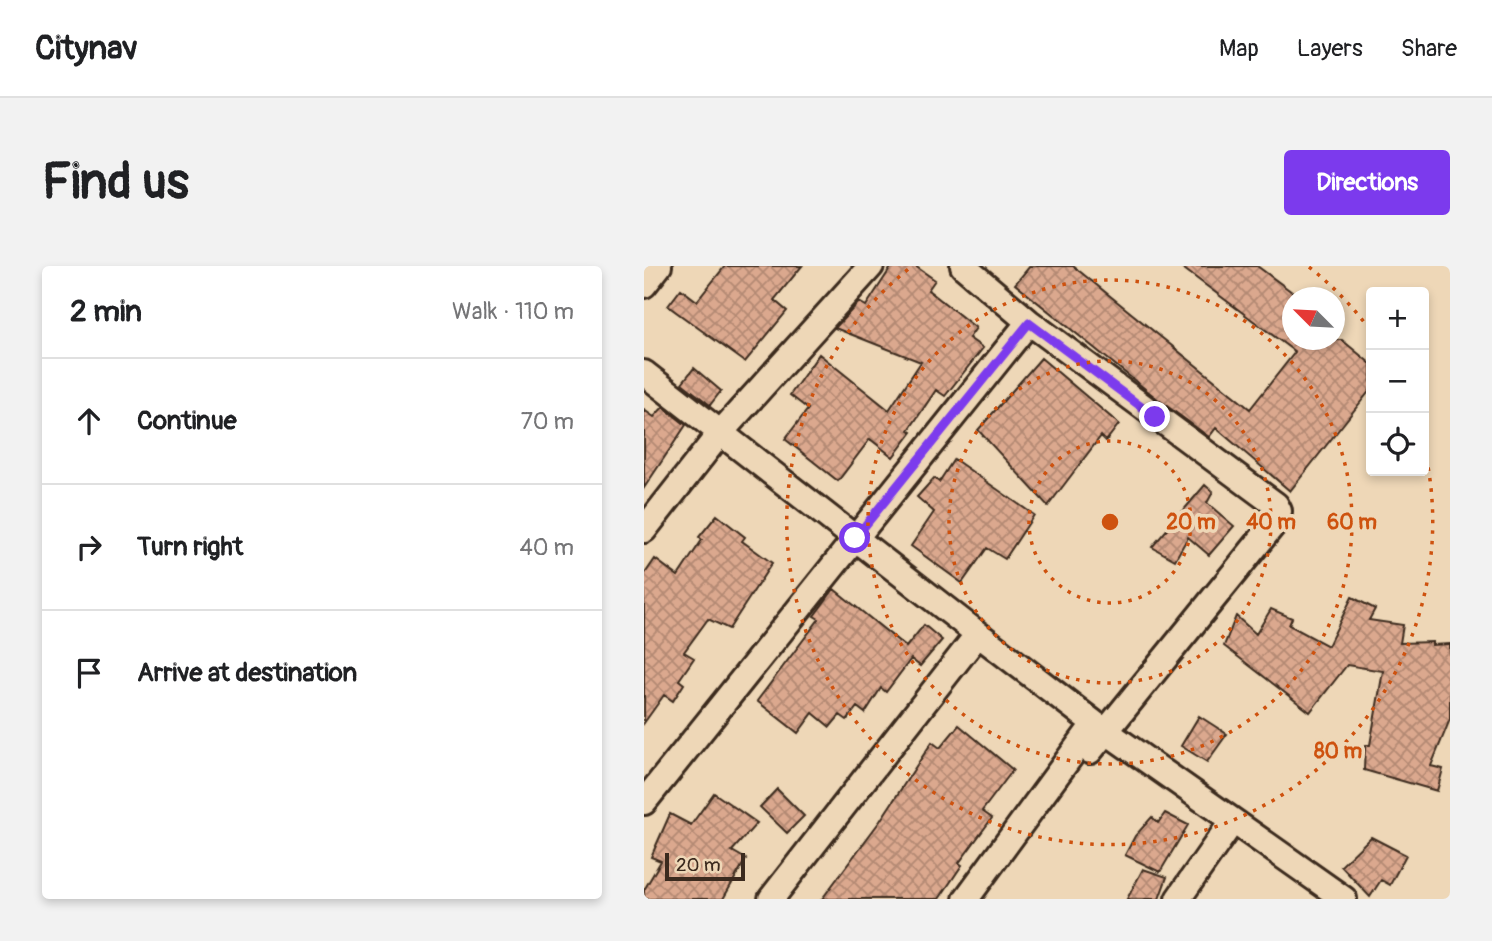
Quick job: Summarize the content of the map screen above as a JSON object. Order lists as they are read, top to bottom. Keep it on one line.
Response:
{"scale_bar":"20 m","north":"top left","page":{"header":"Citynav","nav":["Map","Layers","Share"],"buttons":"Directions","title":"Find us","heading":["2 min","Walk · 110 m"],"map_buttons":["+","−"],"list":[["Continue","70 m"],["Turn right","40 m"],"Arrive at destination"],"scale":"20 m"},"rings":["20 m","40 m","60 m","80 m"]}
